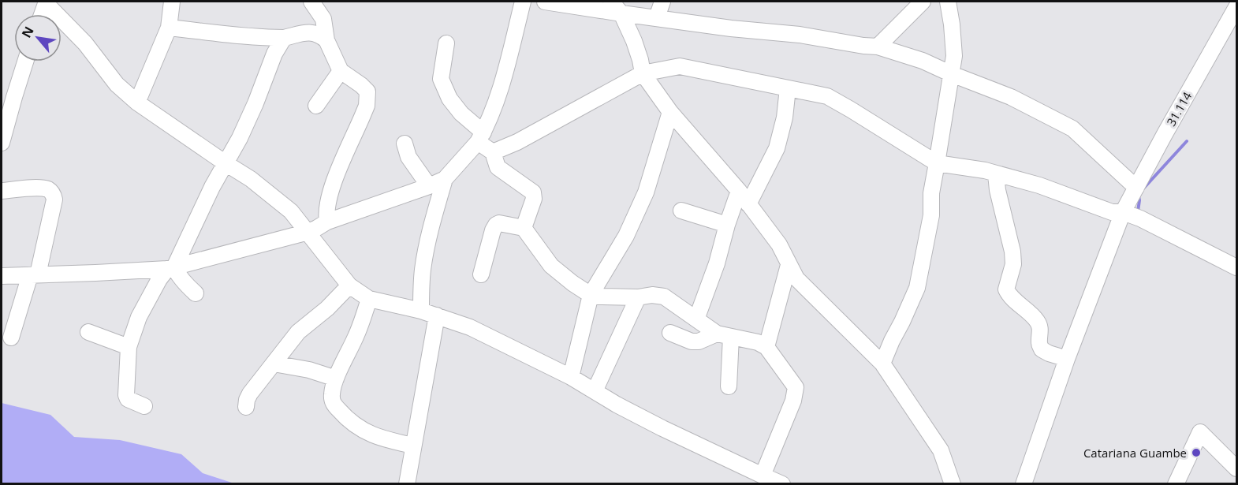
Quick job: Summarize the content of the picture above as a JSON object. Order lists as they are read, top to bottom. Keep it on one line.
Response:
{"streets":{"street":["31.114"]},"places":["Catariana Guambe"],"north":"top left"}
